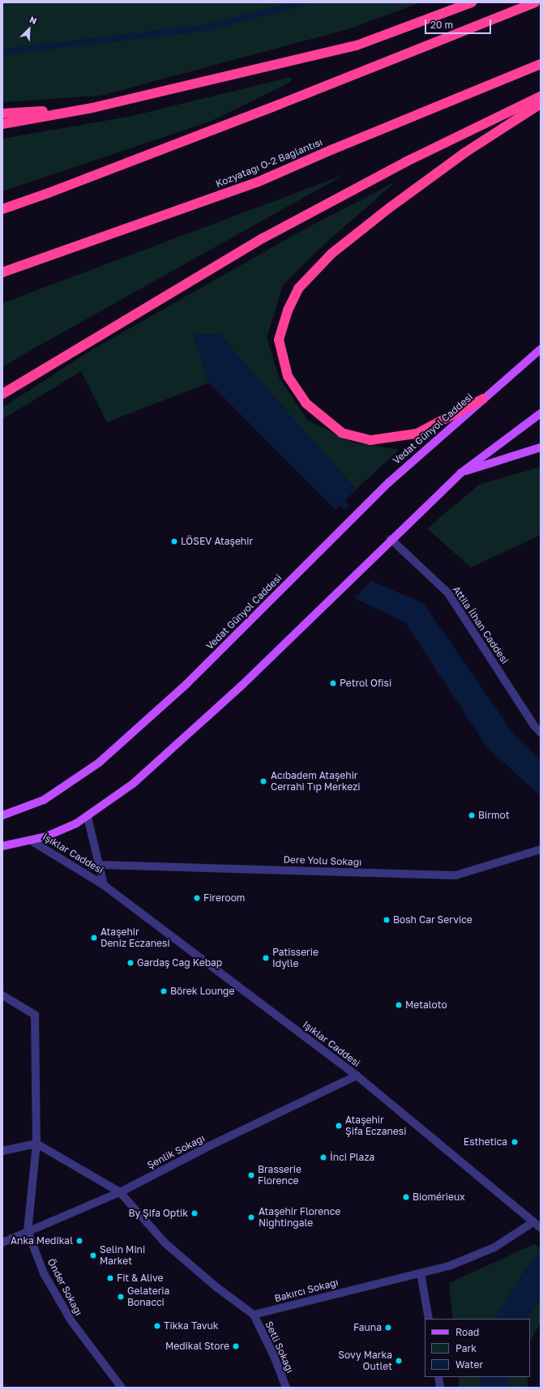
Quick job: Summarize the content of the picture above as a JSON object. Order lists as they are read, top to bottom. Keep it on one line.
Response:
{"streets":{"highway":["Kozyatağı O-2 Bağlantısı"],"main road":["Vedat Günyol Caddesi"],"street":["Attila İlhan Caddesi","Işıklar Caddesi","Dere Yolu Sokağı","Şenlik Sokağı","Önder Sokağı","Bakırcı Sokağı","Setli Sokağı"]},"crossings":[["Işıklar Caddesi","Dere Yolu Sokağı"],["Işıklar Caddesi","Şenlik Sokağı"],["Işıklar Caddesi","Bakırcı Sokağı"],["Şenlik Sokağı","Önder Sokağı"],["Bakırcı Sokağı","Setli Sokağı"]],"places":["LÖSEV Ataşehir","Petrol Ofisi","Acıbadem Ataşehir Cerrahi Tıp Merkezi","Birmot","Fireroom","Bosh Car Service","Ataşehir Deniz Eczanesi","Patisserie Idylle","Gardaş Cağ Kebap","Börek Lounge","Metaloto","Ataşehir Şifa Eczanesi","Esthetica","İnci Plaza","Brasserie Florence","Biomérieux","By Şifa Optik","Ataşehir Florence Nightingale","Anka Medikal","Selin Mini Market","Fit & Alive","Gelateria Bonacci","Tikka Tavuk","Fauna","Medikal Store","Sovy Marka Outlet"],"legend":["Road","Park","Water"],"scale_bar":"20 m","north":"top right"}
